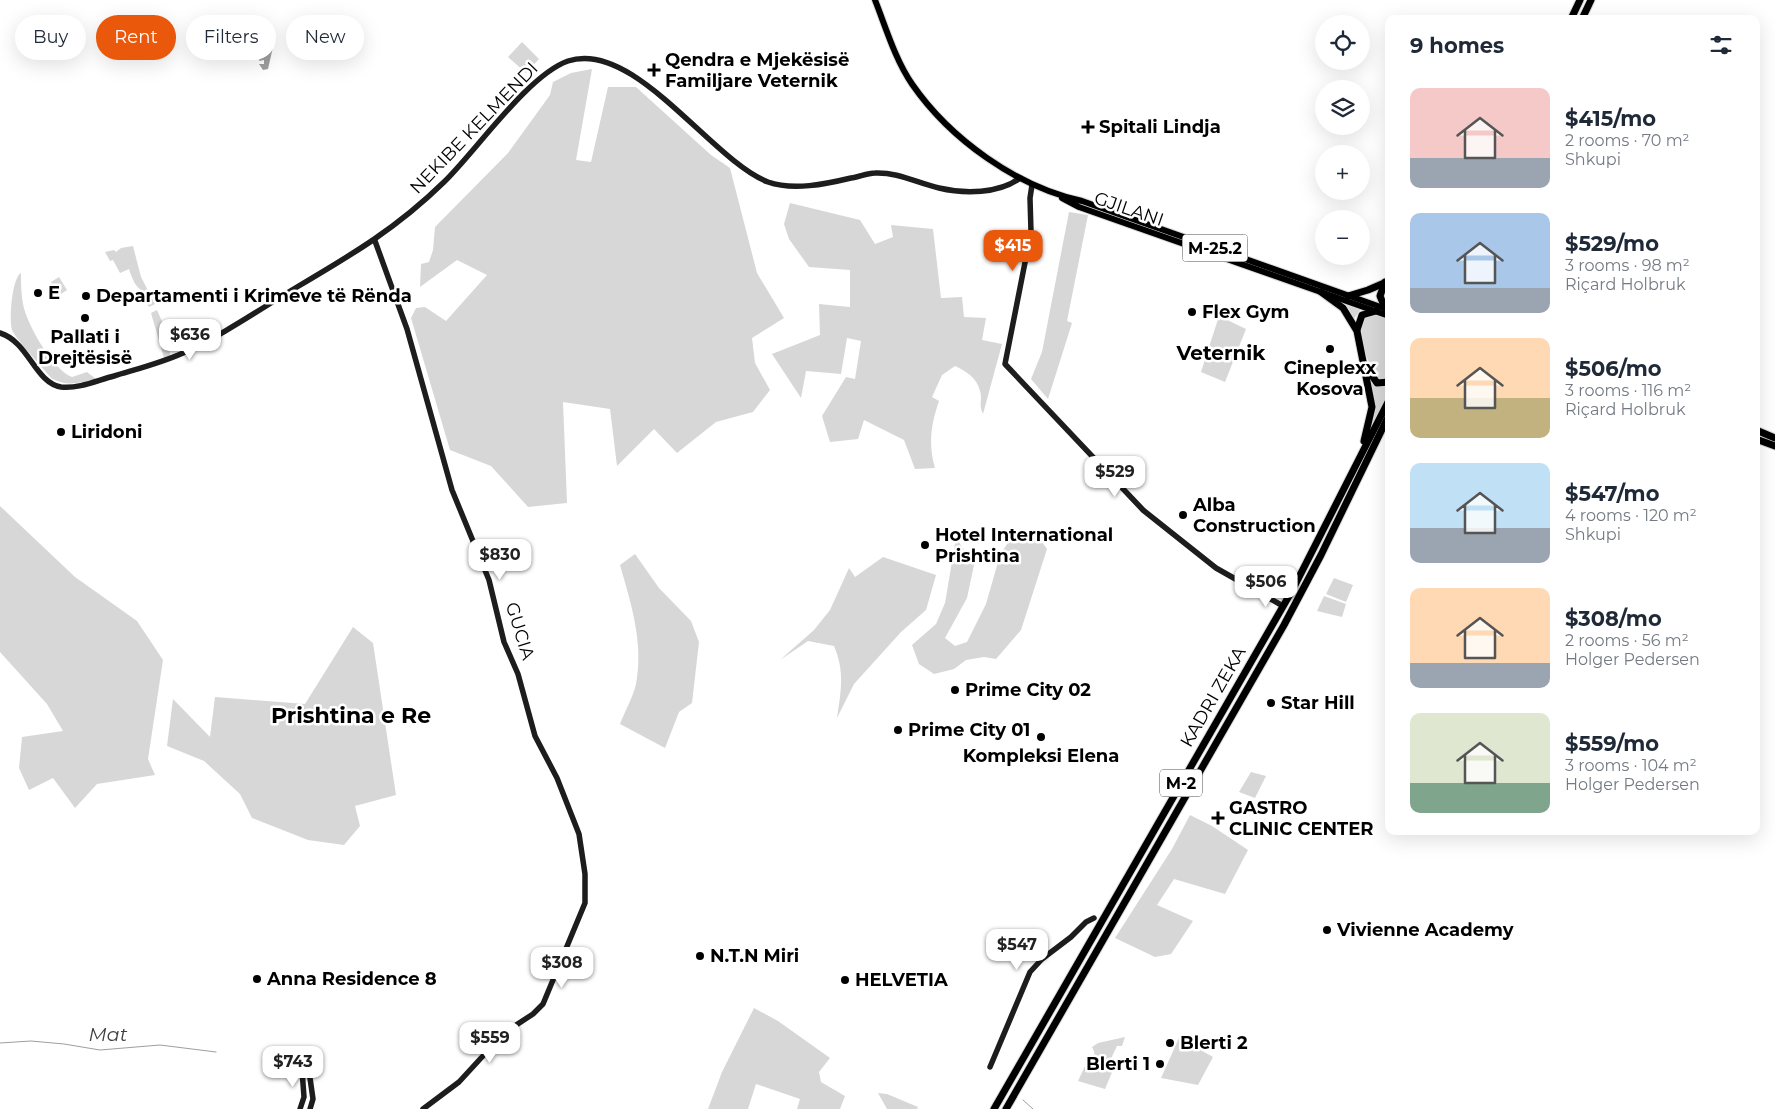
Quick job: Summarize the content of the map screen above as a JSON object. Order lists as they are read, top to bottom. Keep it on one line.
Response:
{"streets":{"highway":["KADRI ZEKA","M-2"],"main road":["GJILANI","M-25.2"],"street":["NEKIBE KELMENDI","GUCIA"]},"crossings":[["NEKIBE KELMENDI","GJILANI"],["NEKIBE KELMENDI","GUCIA"]],"districts":["Veternik","Prishtina e Re"],"water":["Mat"],"places":{"health":["Qendra e Mjekësisë Familjare Veternik","Spitali Lindja","GASTRO CLINIC CENTER"],"other":["E","Departamenti i Krimeve të Rënda","Flex Gym","Pallati i Drejtësisë","Cineplexx Kosova","Liridoni","Alba Construction","Hotel International Prishtina","Prime City 02","Star Hill","Prime City 01","Kompleksi Elena","Vivienne Academy","N.T.N Miri","Anna Residence 8","HELVETIA","Blerti 2","Blerti 1"]},"page":{"map_buttons":["+","−"],"chip":["Buy","Rent","Filters","New"],"heading":"9 homes","list":[{"name":"$415/mo","note":"2 rooms · 70 m² · Shkupi"},{"name":"$529/mo","note":"3 rooms · 98 m² · Riçard Holbruk"},{"name":"$506/mo","note":"3 rooms · 116 m² · Riçard Holbruk"},{"name":"$547/mo","note":"4 rooms · 120 m² · Shkupi"},{"name":"$308/mo","note":"2 rooms · 56 m² · Holger Pedersen"},{"name":"$559/mo","note":"3 rooms · 104 m² · Holger Pedersen"}],"price":["$415","$636","$529","$830","$506","$547","$308","$559","$743"]}}
